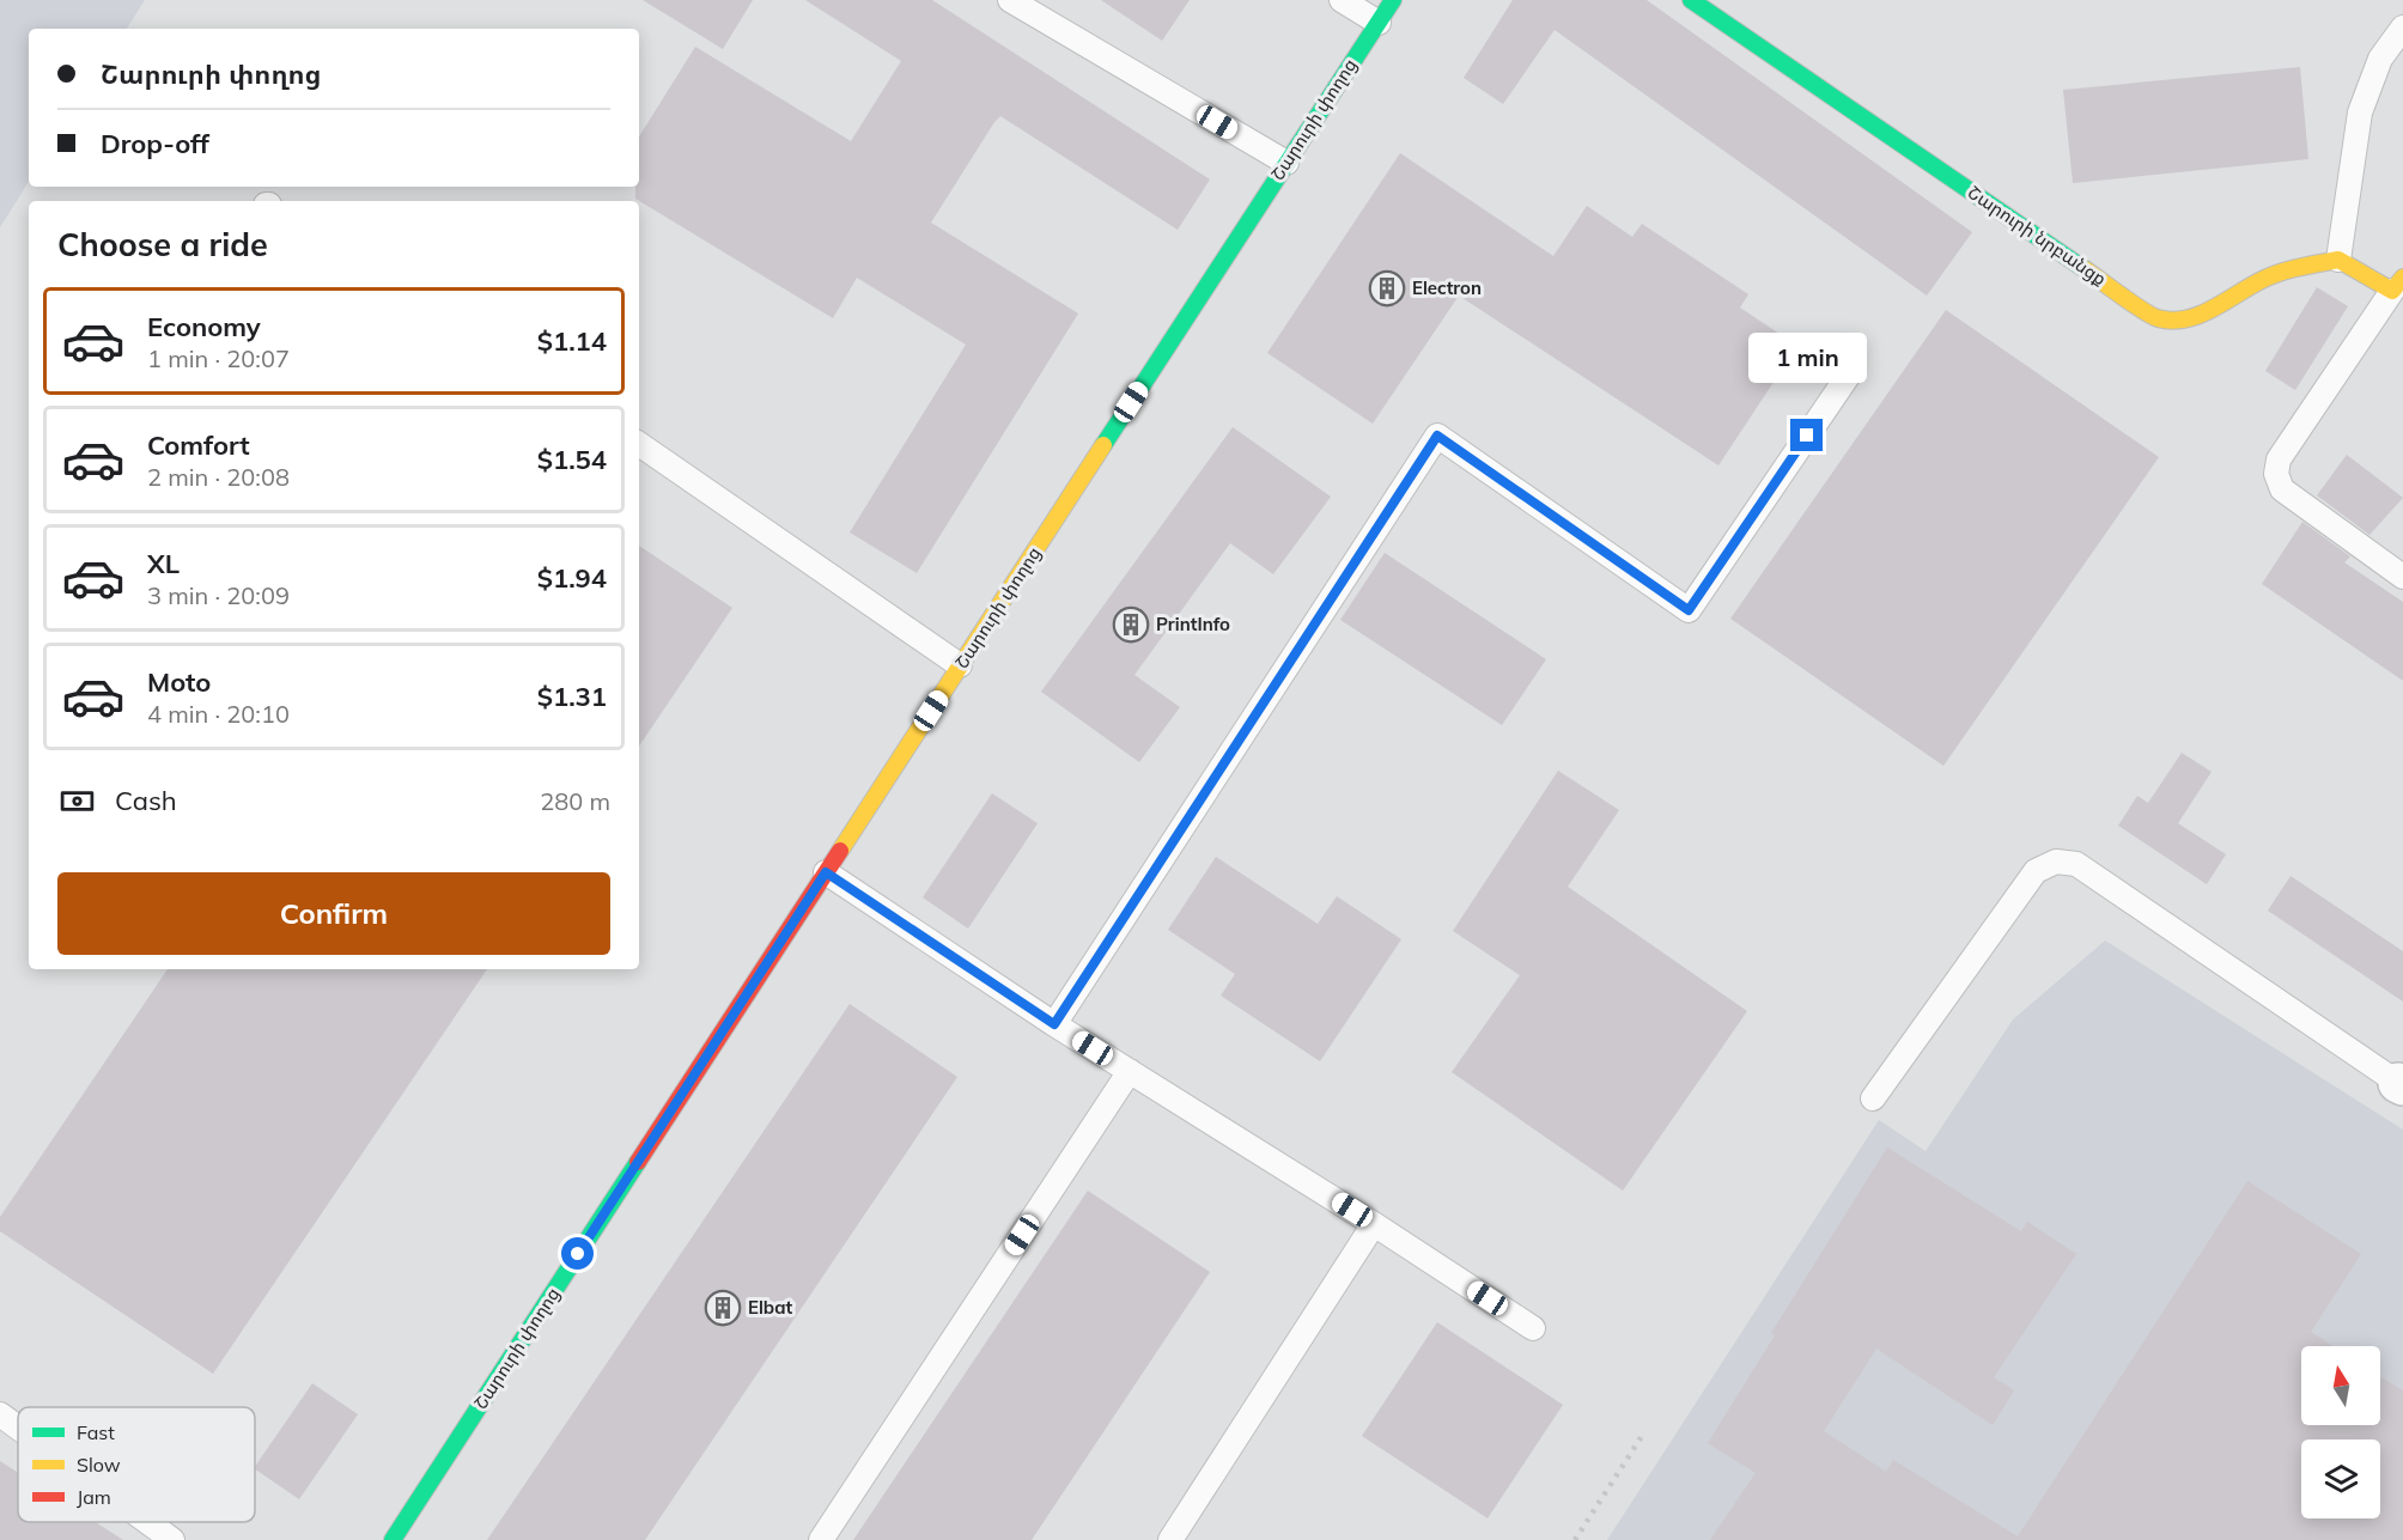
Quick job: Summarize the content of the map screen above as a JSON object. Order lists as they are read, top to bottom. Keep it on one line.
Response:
{"streets":{"street":["Շարուրի փողոց","Շարուրի նրբանցք"]},"places":{"building":["Electron","PrintInfo","Elbat"]},"legend":["Fast","Slow","Jam"],"north":"top","page":{"banner":["Շարուրի փողոց","Drop-off"],"heading":"Choose a ride","list":[{"name":"Economy","note":"1 min · 20:07","value":"$1.14"},{"name":"Comfort","note":"2 min · 20:08","value":"$1.54"},{"name":"XL","note":"3 min · 20:09","value":"$1.94"},{"name":"Moto","note":"4 min · 20:10","value":"$1.31"}],"bubble":"1 min","pay":["Cash","280 m"],"buttons":"Confirm"}}
